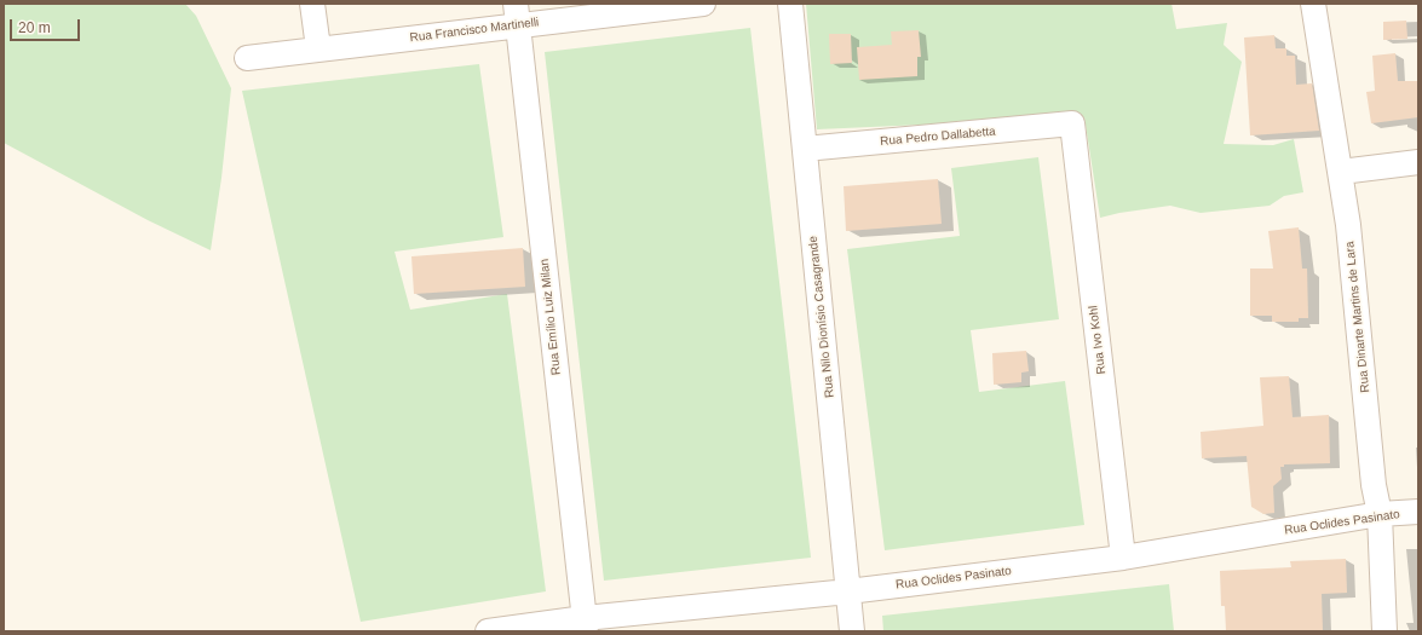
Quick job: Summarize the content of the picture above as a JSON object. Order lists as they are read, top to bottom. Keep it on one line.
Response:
{"streets":{"street":["Rua Francisco Martinelli","Rua Pedro Dallabetta","Rua Emílio Luiz Milan","Rua Nilo Dionísio Casagrande","Rua Dinarte Martins de Lara","Rua Ivo Kohl","Rua Oclides Pasinato"]},"crossings":[["Rua Francisco Martinelli","Rua Emílio Luiz Milan"],["Rua Pedro Dallabetta","Rua Nilo Dionísio Casagrande"],["Rua Pedro Dallabetta","Rua Ivo Kohl"],["Rua Emílio Luiz Milan","Rua Oclides Pasinato"],["Rua Nilo Dionísio Casagrande","Rua Oclides Pasinato"],["Rua Dinarte Martins de Lara","Rua Oclides Pasinato"],["Rua Ivo Kohl","Rua Oclides Pasinato"]],"scale_bar":"20 m"}
